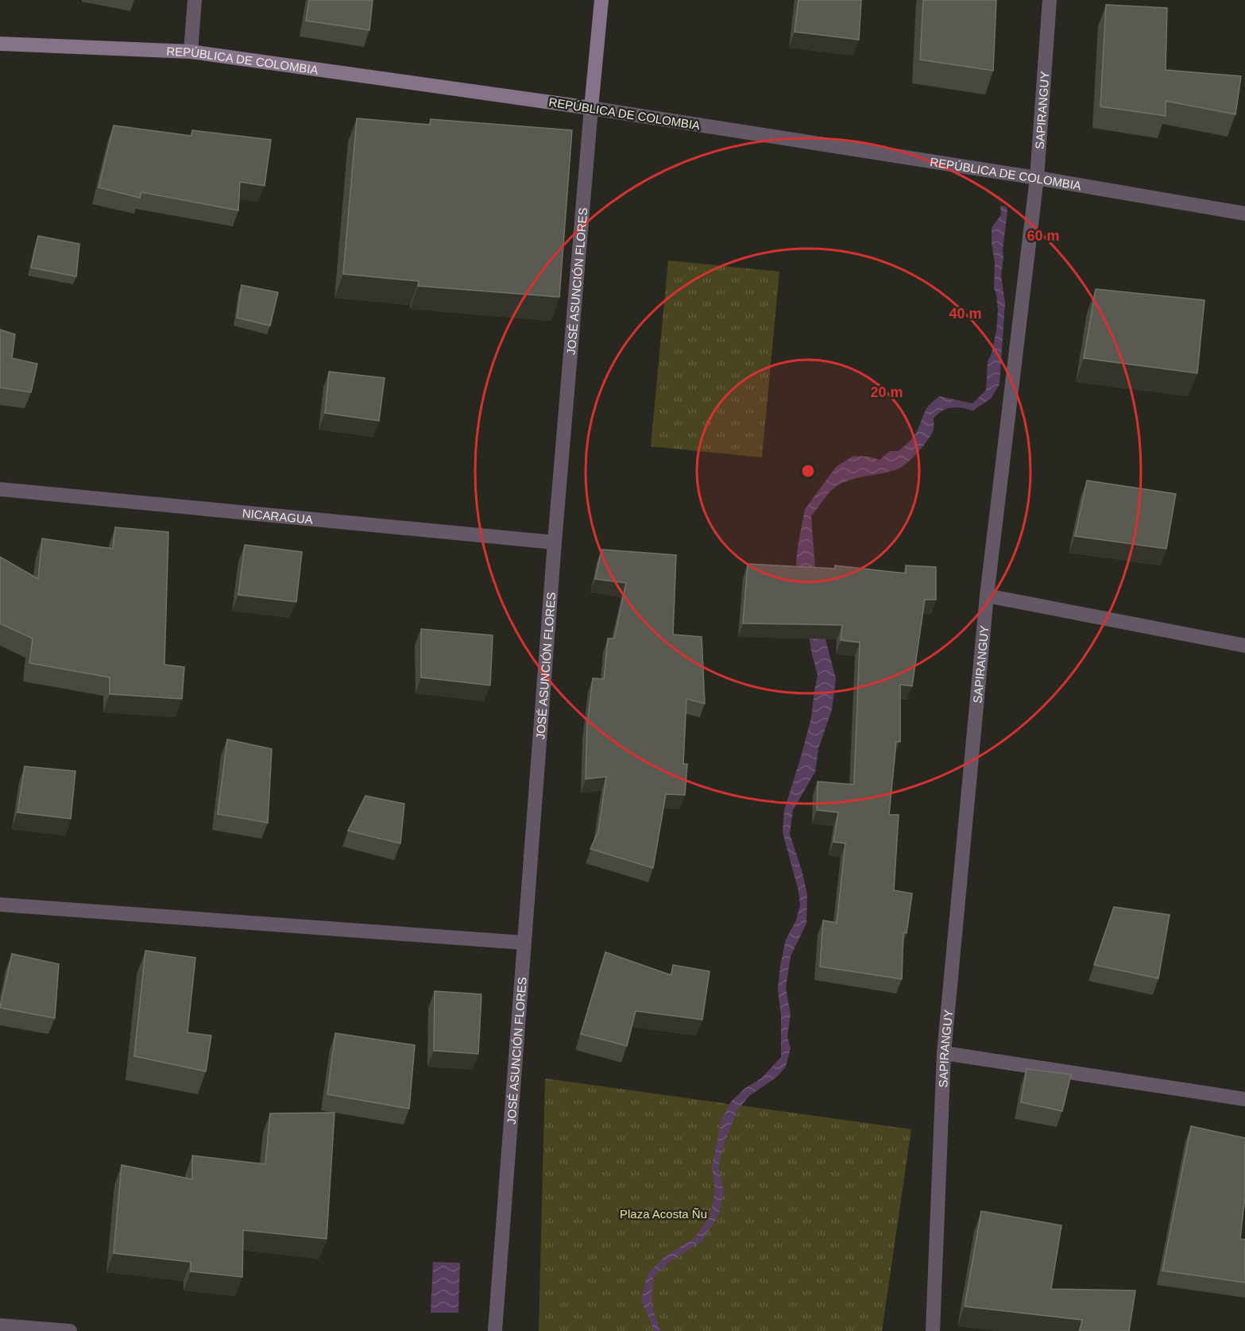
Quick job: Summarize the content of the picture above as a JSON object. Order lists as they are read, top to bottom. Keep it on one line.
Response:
{"streets":{"street":["REPÚBLICA DE COLOMBIA","SAPIRANGUY","JOSÉ ASUNCIÓN FLORES","NICARAGUA"]},"crossings":[["REPÚBLICA DE COLOMBIA","SAPIRANGUY"],["REPÚBLICA DE COLOMBIA","JOSÉ ASUNCIÓN FLORES"],["JOSÉ ASUNCIÓN FLORES","NICARAGUA"]],"parks":["Plaza Acosta Ñu"],"rings":["60 m","40 m","20 m"]}
